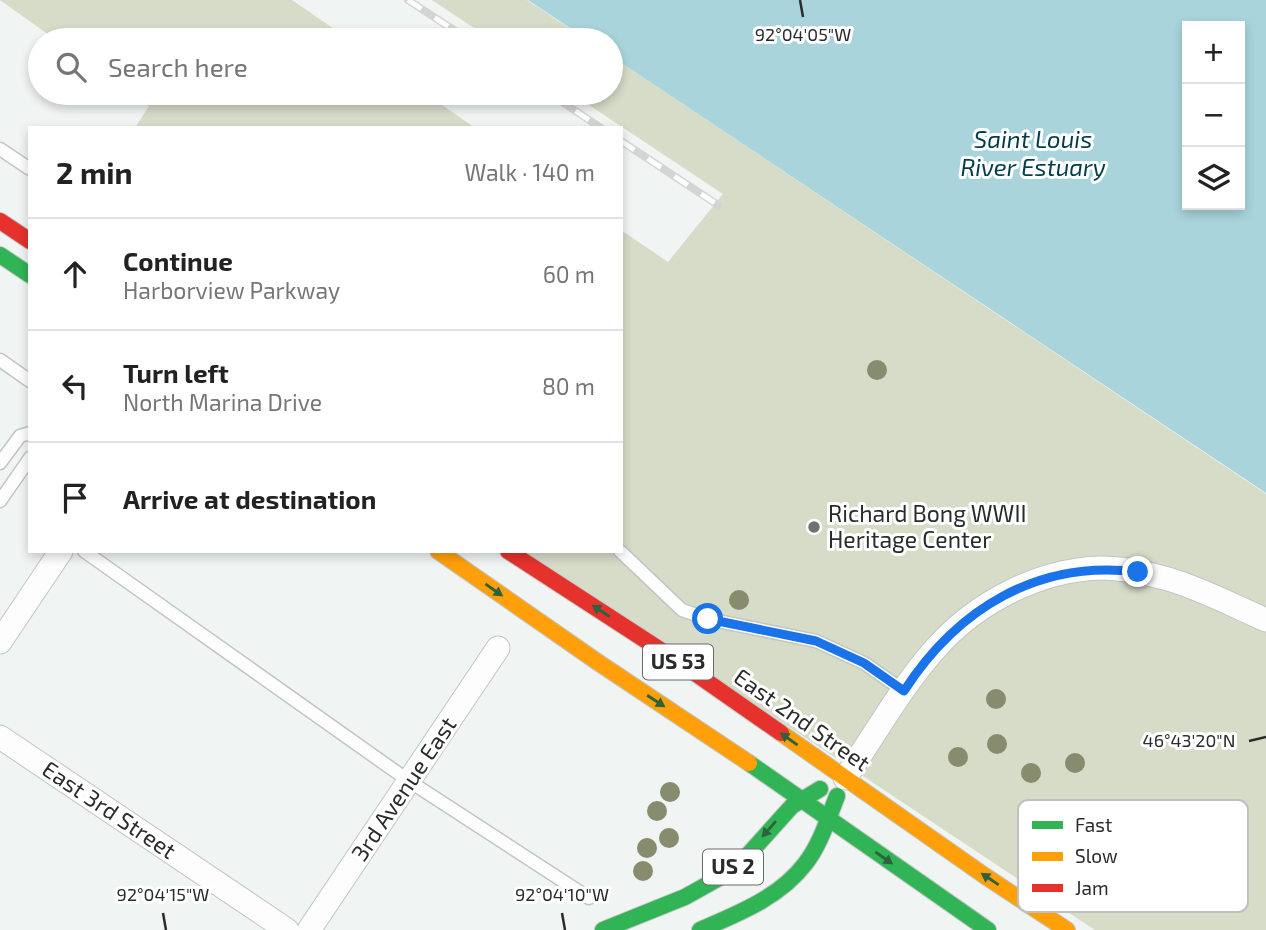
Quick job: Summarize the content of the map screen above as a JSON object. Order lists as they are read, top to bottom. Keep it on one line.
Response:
{"streets":{"highway":["US 53","East 2nd Street","US 2"],"street":["3rd Avenue East","East 3rd Street"]},"crossings":[["US 53","US 2"],["East 2nd Street","US 2"]],"water":["Saint Louis River Estuary"],"places":["Richard Bong WWII Heritage Center"],"legend":["Fast","Slow","Jam"],"page":{"map_buttons":["+","−"],"search":"Search here","heading":["2 min","Walk · 140 m"],"list":[["Continue","Harborview Parkway","60 m"],["Turn left","North Marina Drive","80 m"],"Arrive at destination"]},"coordinates":["92°04'05\"W","46°43'20\"N","92°04'15\"W","92°04'10\"W"]}
